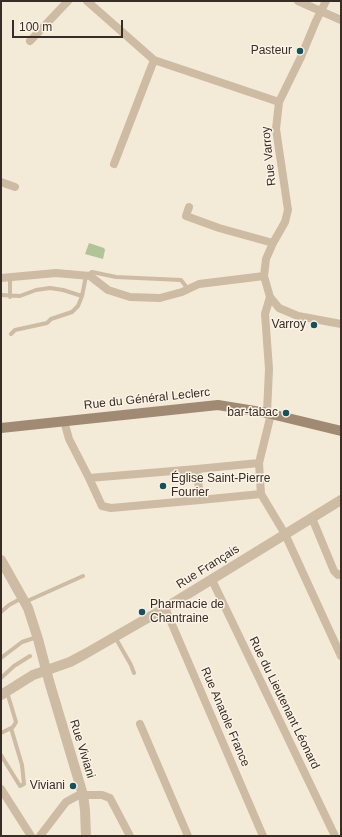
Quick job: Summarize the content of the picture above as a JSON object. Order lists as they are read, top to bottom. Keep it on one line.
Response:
{"streets":{"main road":["Rue du Général Leclerc"],"street":["Rue Varroy","Rue Français","Rue du Lieutenant Léonard","Rue Anatole France","Rue Viviani"]},"crossings":[["Rue Français","Rue du Lieutenant Léonard"],["Rue Français","Rue Anatole France"],["Rue Français","Rue Viviani"]],"places":["Pasteur","Varroy","bar-tabac","Église Saint-Pierre Fourier","Pharmacie de Chantraine","Viviani"],"scale_bar":"100 m"}
